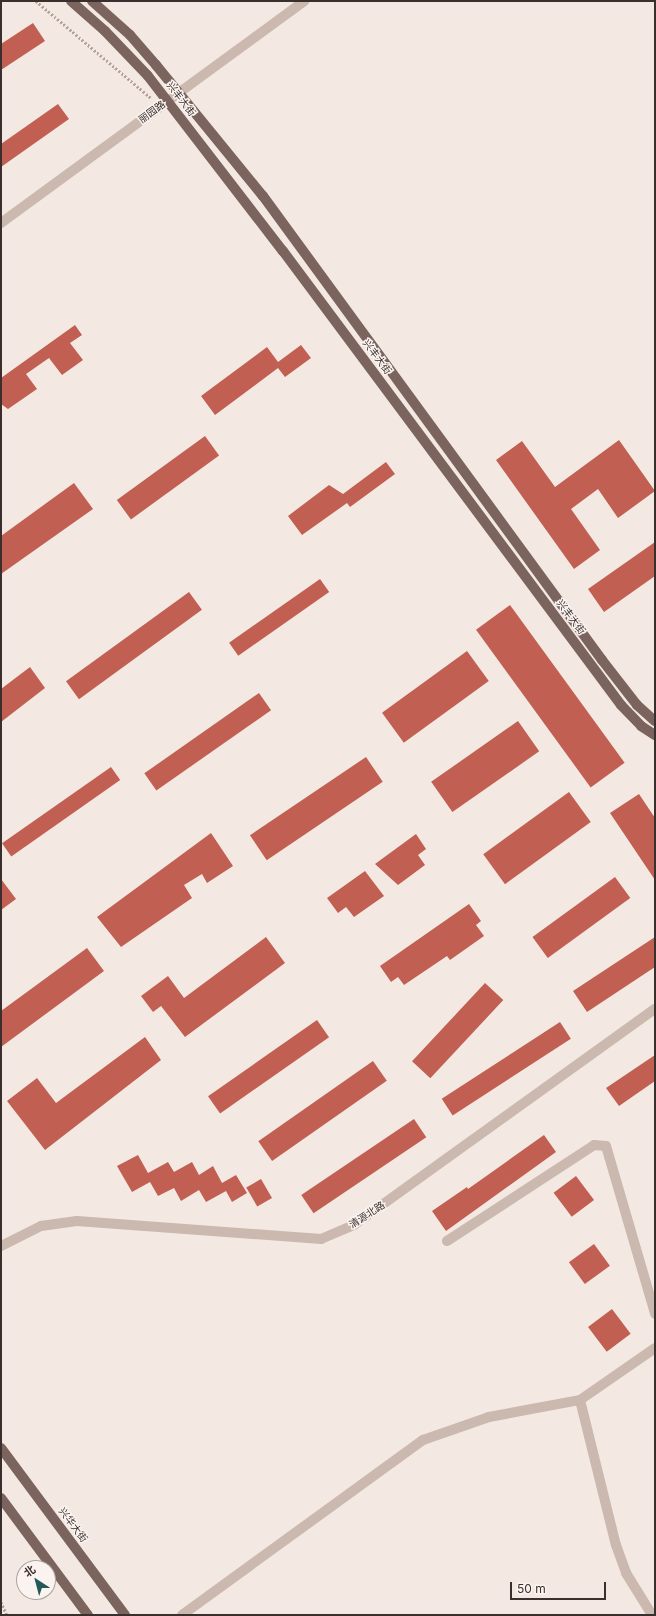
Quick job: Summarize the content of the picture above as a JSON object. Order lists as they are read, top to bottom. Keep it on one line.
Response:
{"streets":{"main road":["兴丰大街","兴华大街"],"street":["丽园路","清源北路"]},"crossings":[["兴丰大街","丽园路"]],"scale_bar":"50 m","north":"top left"}
